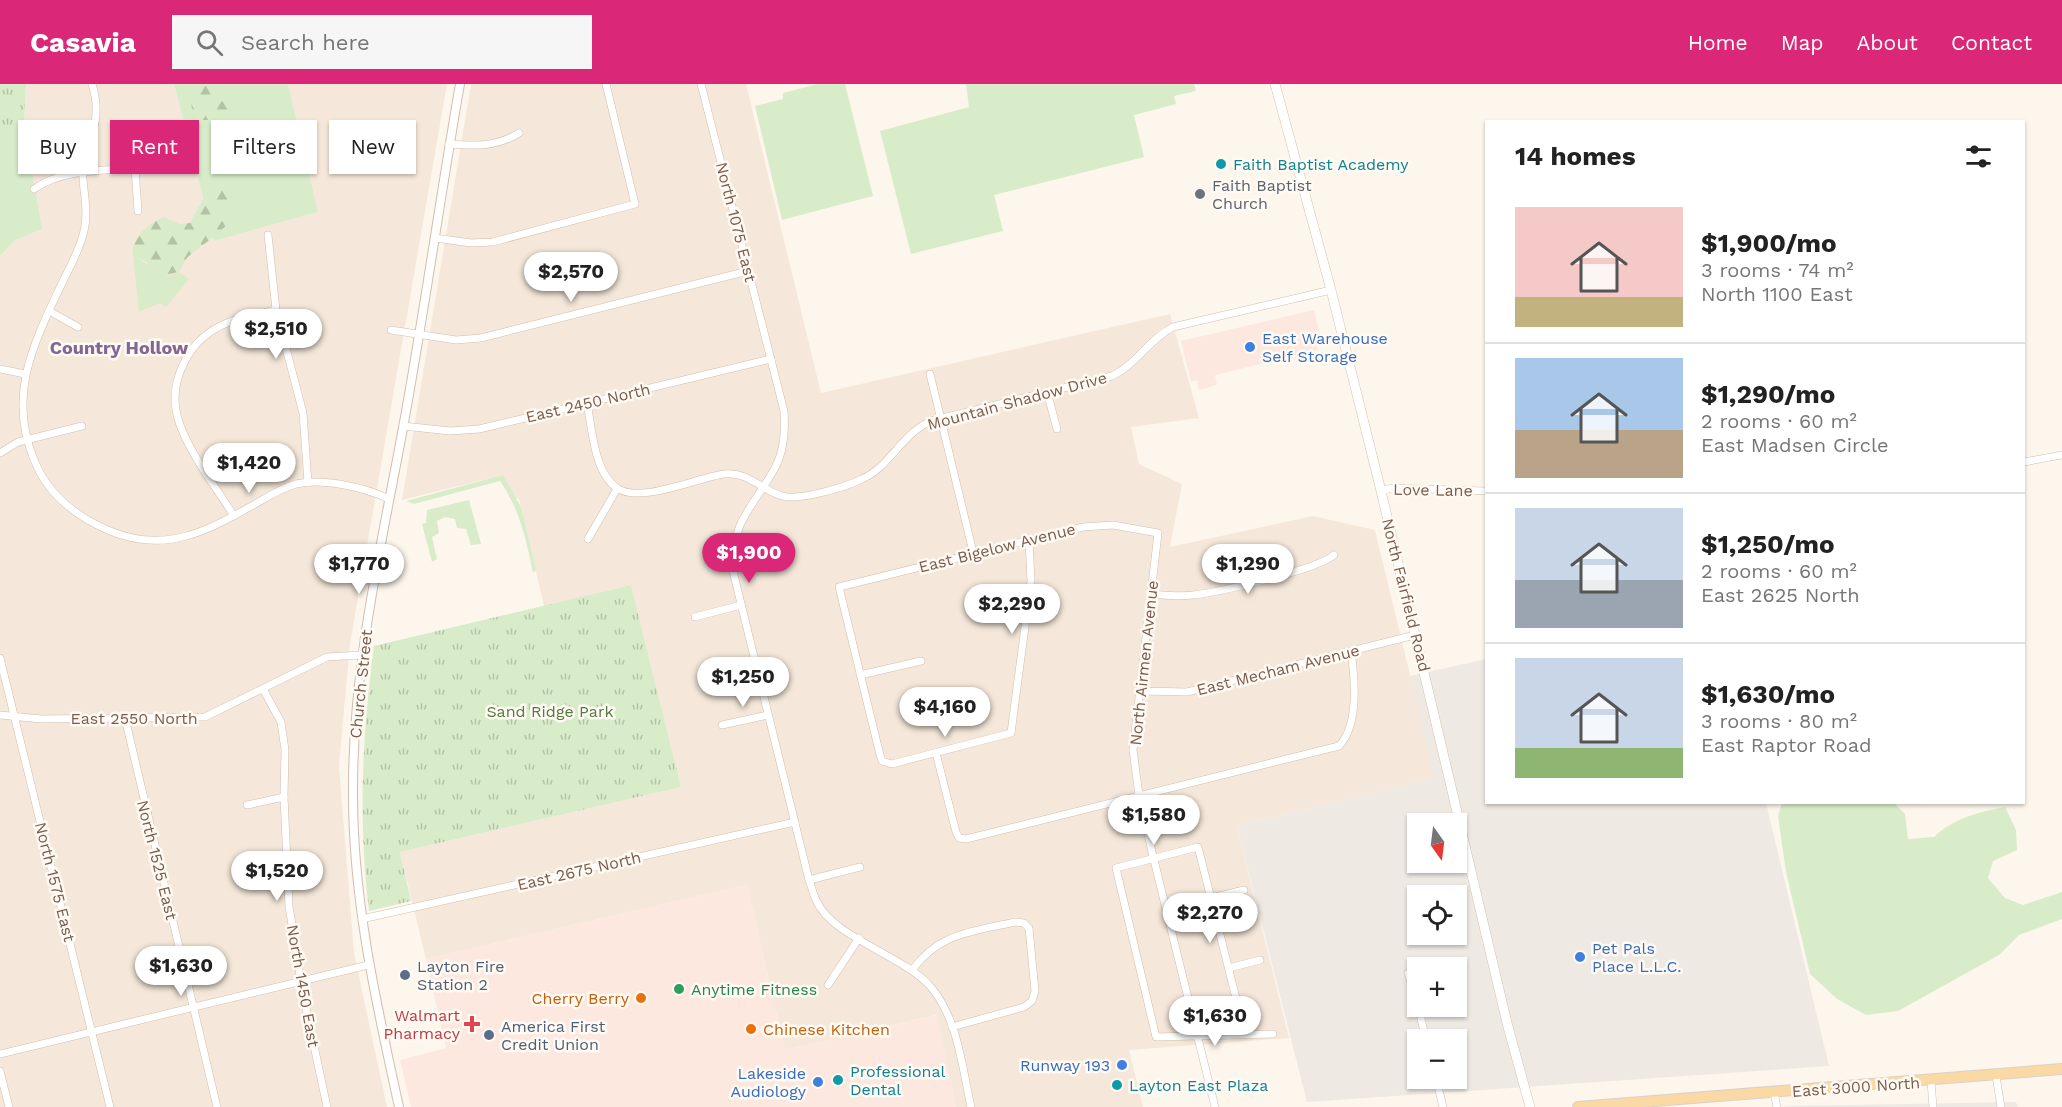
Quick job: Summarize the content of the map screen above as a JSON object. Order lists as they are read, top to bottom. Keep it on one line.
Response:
{"streets":{"main road":["North Fairfield Road","East 3000 North"],"street":["North 1075 East","Mountain Shadow Drive","East 2450 North","Love Lane","East Bigelow Avenue","North Airmen Avenue","East Mecham Avenue","Church Street","East 2550 North","North 1525 East","East 2675 North","North 1575 East","North 1450 East"]},"crossings":[["North 1075 East","Mountain Shadow Drive"],["North 1075 East","East 2450 North"],["North 1075 East","East 2675 North"],["Mountain Shadow Drive","North Fairfield Road"],["East 2450 North","Church Street"],["Love Lane","North Fairfield Road"],["East Bigelow Avenue","North Airmen Avenue"],["North Fairfield Road","East Mecham Avenue"],["North Airmen Avenue","East Mecham Avenue"],["Church Street","East 2550 North"],["Church Street","East 2675 North"],["East 2550 North","North 1525 East"],["East 2550 North","North 1575 East"],["East 2550 North","North 1450 East"]],"districts":["Country Hollow"],"parks":["Sand Ridge Park"],"places":{"other":["Faith Baptist Academy","Faith Baptist Church","East Warehouse Self Storage","Pet Pals Place L.L.C.","Layton Fire Station 2","Anytime Fitness","Cherry Berry","Chinese Kitchen","America First Credit Union","Runway 193","Professional Dental","Lakeside Audiology","Layton East Plaza"],"health":["Walmart Pharmacy"]},"north":"bottom","page":{"header":"Casavia","search":"Search here","nav":["Home","Map","About","Contact"],"chip":["Buy","Rent","Filters","New"],"heading":"14 homes","list":[{"name":"$1,900/mo","note":"3 rooms · 74 m² · North 1100 East"},{"name":"$1,290/mo","note":"2 rooms · 60 m² · East Madsen Circle"},{"name":"$1,250/mo","note":"2 rooms · 60 m² · East 2625 North"},{"name":"$1,630/mo","note":"3 rooms · 80 m² · East Raptor Road"}],"price":["$2,570","$2,510","$1,420","$1,900","$1,770","$1,290","$2,290","$1,250","$4,160","$1,580","$1,520","$2,270","$1,630","$1,630"],"map_buttons":["+","−"]}}
